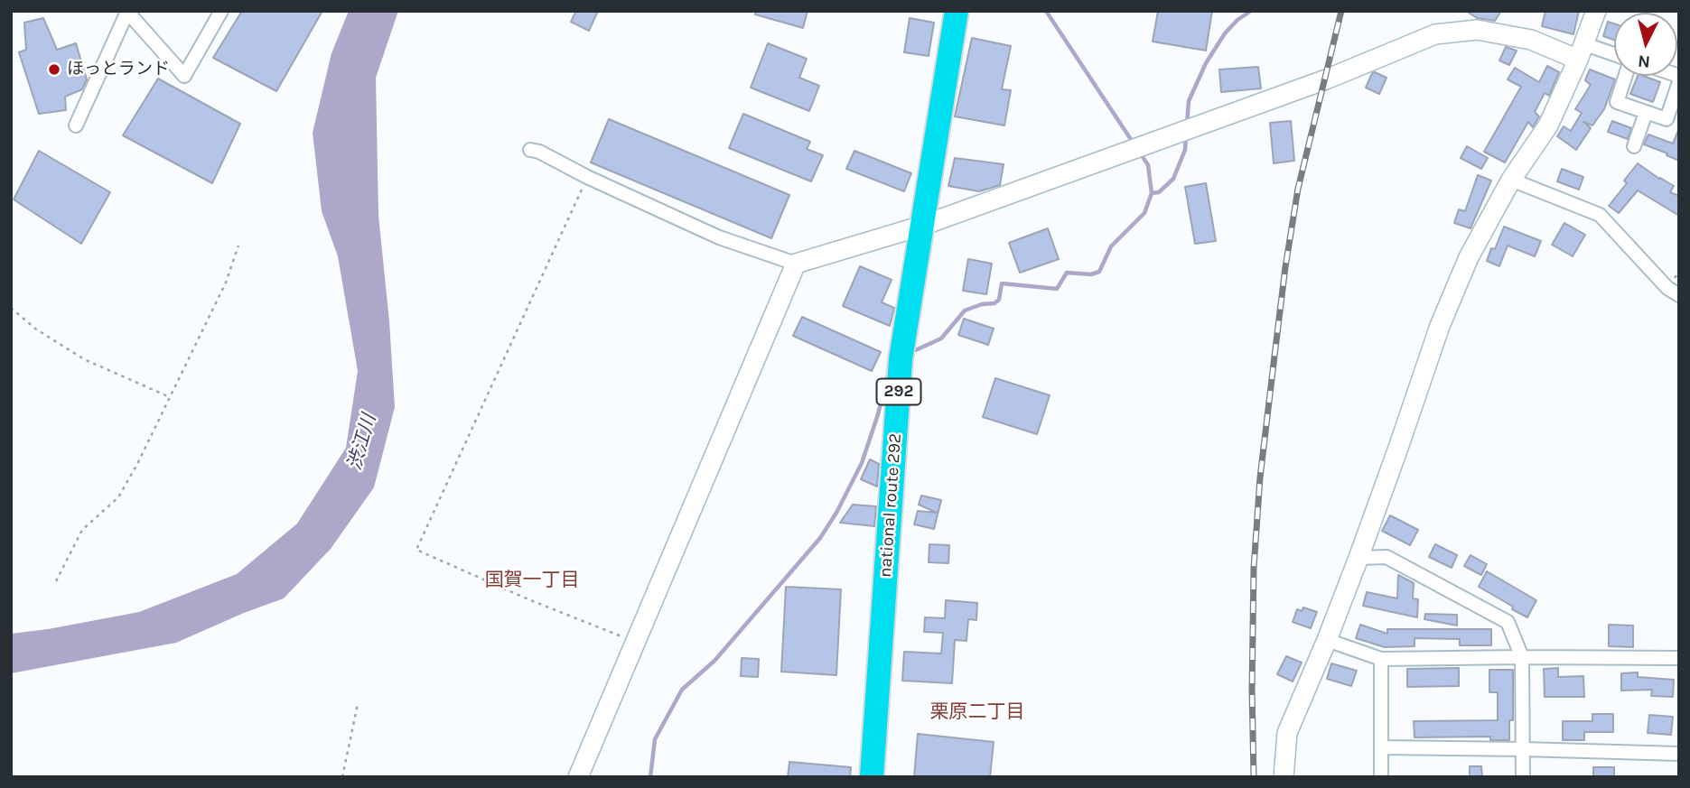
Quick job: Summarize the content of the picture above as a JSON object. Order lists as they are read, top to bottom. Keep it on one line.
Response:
{"streets":{"highway":["292","national route 292"]},"districts":["国賀一丁目","栗原二丁目"],"water":["渋江川"],"places":["ほっとランド"],"north":"bottom"}
